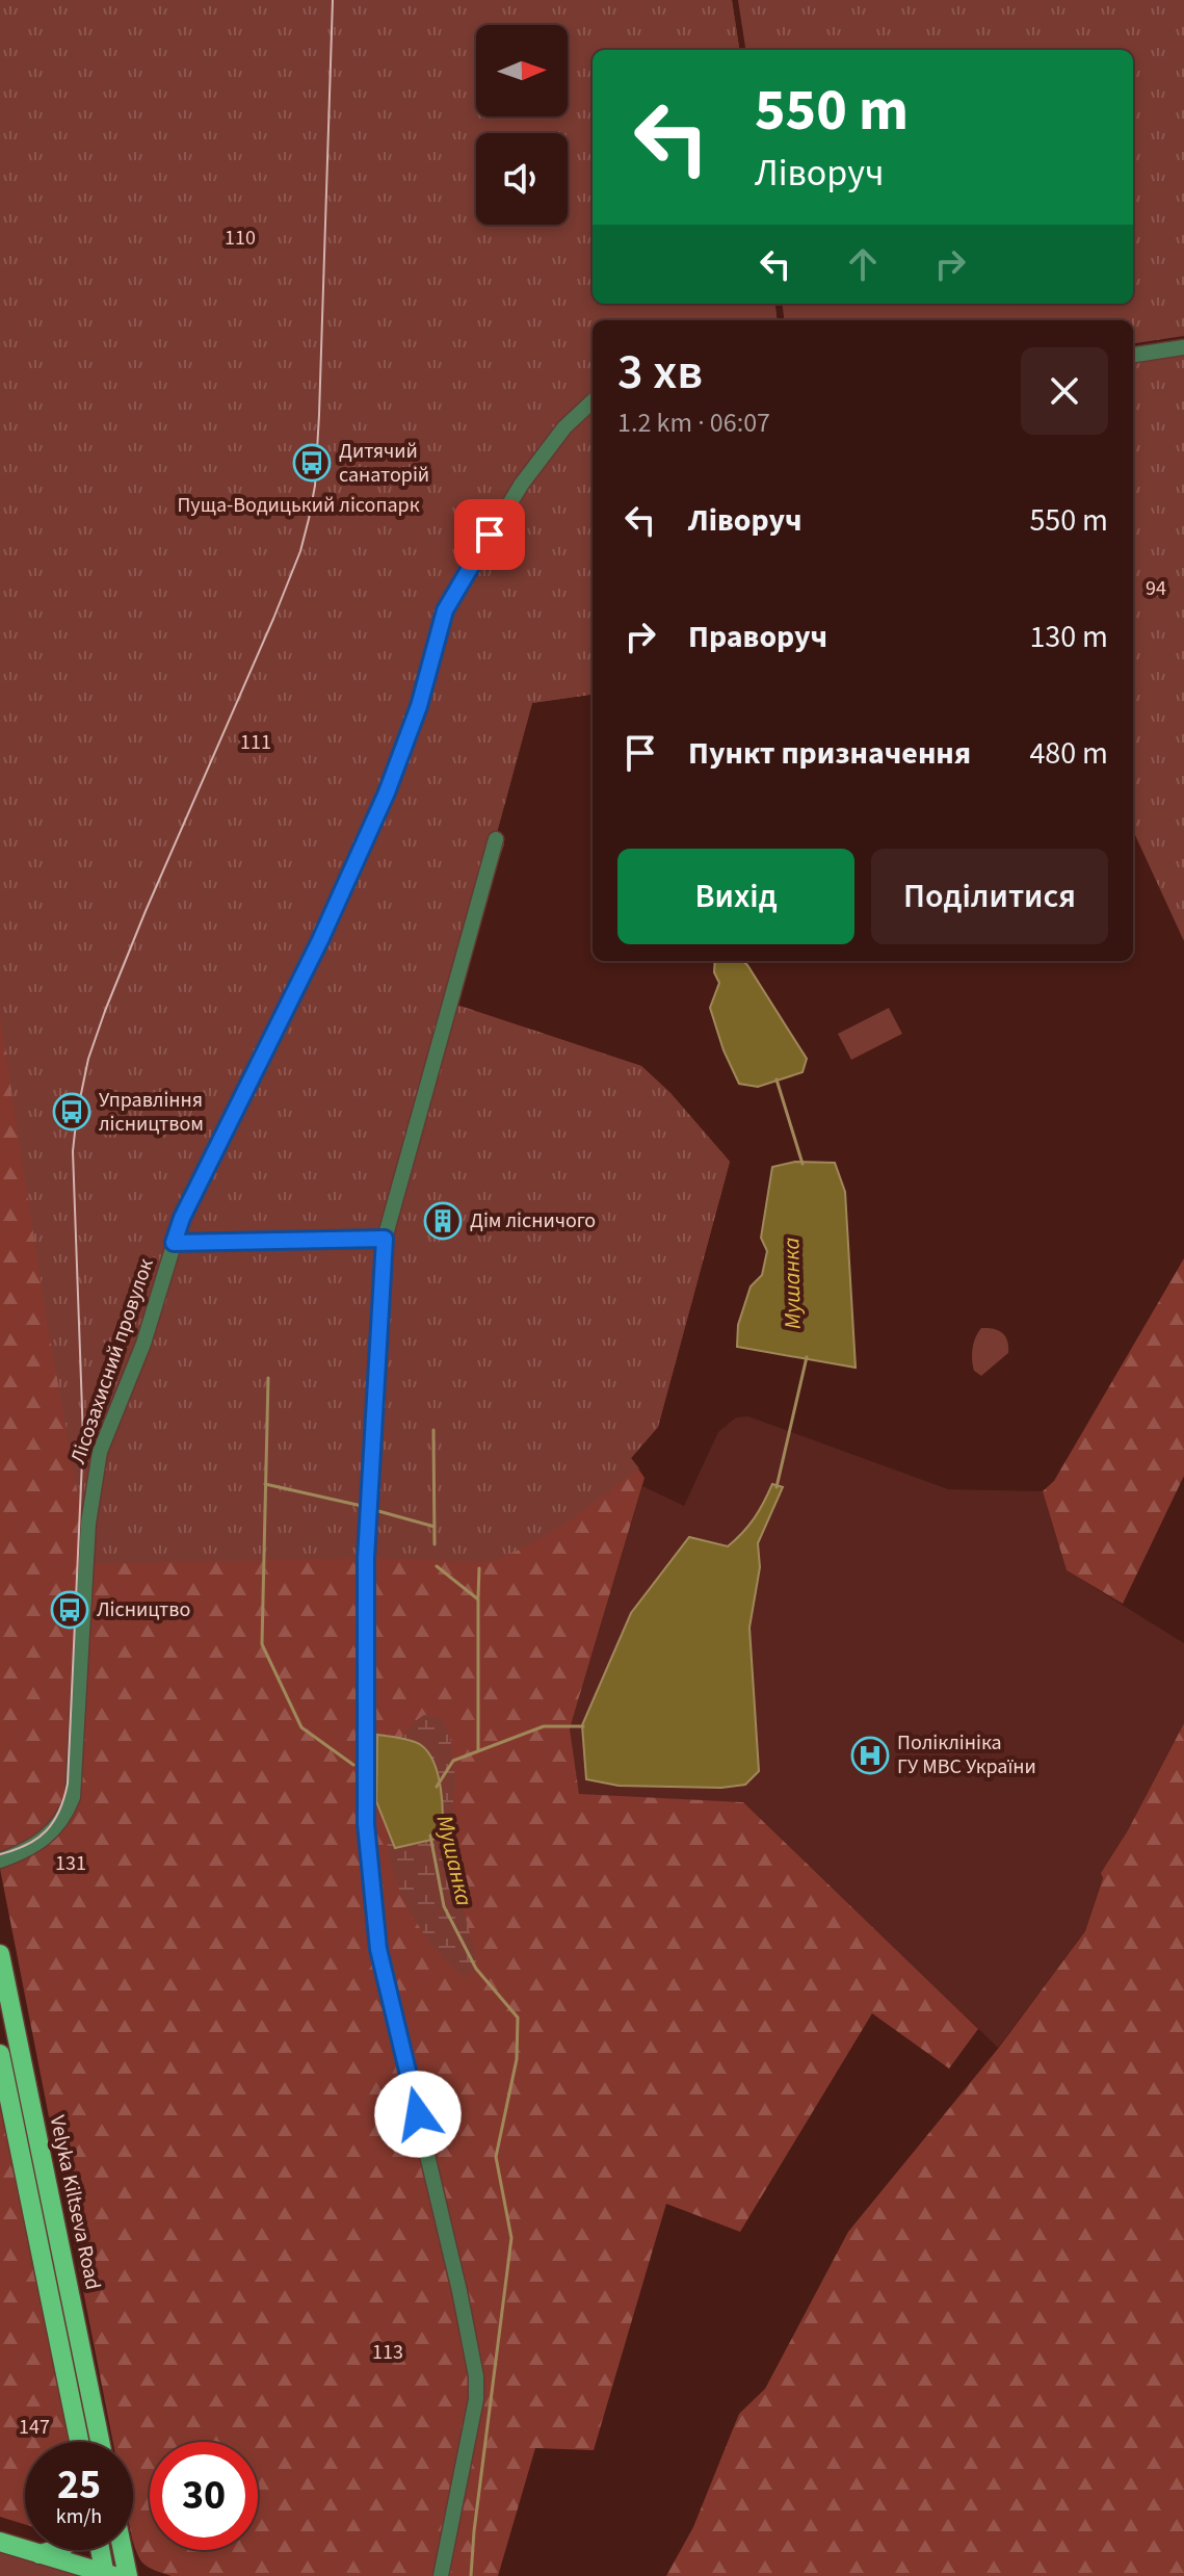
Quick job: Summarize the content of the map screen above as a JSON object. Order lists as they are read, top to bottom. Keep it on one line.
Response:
{"streets":{"main road":["Velyka Kiltseva Road"],"street":["Лісозахисний провулок"]},"water":["Мушанка"],"parks":["110","Пуща-Водицький лісопарк","94","111","131","113","147"],"places":{"bus stop":["Дитячий санаторій","Управління лісництвом","Лісництво"],"building":["Дім лісничого"],"hospital":["Поліклініка ГУ МВС України"]},"north":"right","page":{"turn":["550 m","Ліворуч"],"heading":["3 хв","1.2 km · 06:07"],"list":[{"name":"Ліворуч","value":"550 m"},{"name":"Праворуч","value":"130 m"},{"name":"Пункт призначення","value":"480 m"}],"buttons":["Вихід","Поділитися"],"speed":"25 km/h","limit":"30"}}
